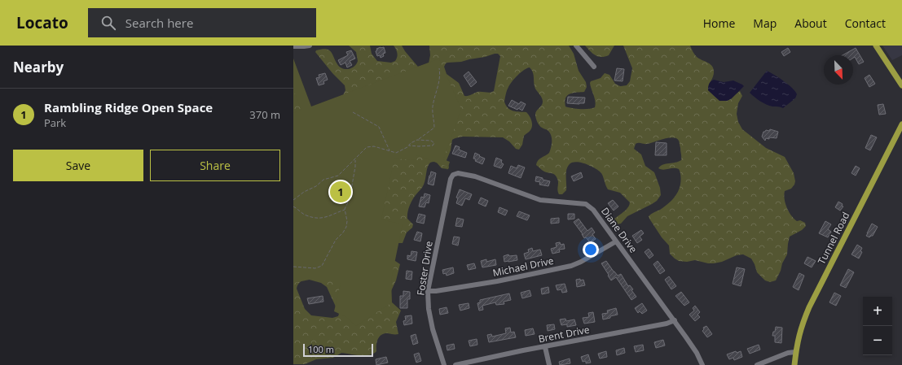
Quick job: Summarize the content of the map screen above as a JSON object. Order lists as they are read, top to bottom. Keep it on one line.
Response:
{"streets":{"main road":["Tunnel Road"],"street":["Diane Drive","Michael Drive","Foster Drive","Brent Drive"]},"crossings":[["Diane Drive","Michael Drive"],["Diane Drive","Foster Drive"],["Diane Drive","Brent Drive"],["Michael Drive","Foster Drive"]],"scale_bar":"100 m","north":"bottom right","page":{"header":"Locato","search":"Search here","nav":["Home","Map","About","Contact"],"heading":"Nearby","list":[{"mark":"1","name":"Rambling Ridge Open Space","note":"Park","value":"370 m"}],"buttons":["Save","Share"],"pins":"1","map_buttons":["+","−"],"scale":"100 m"}}
